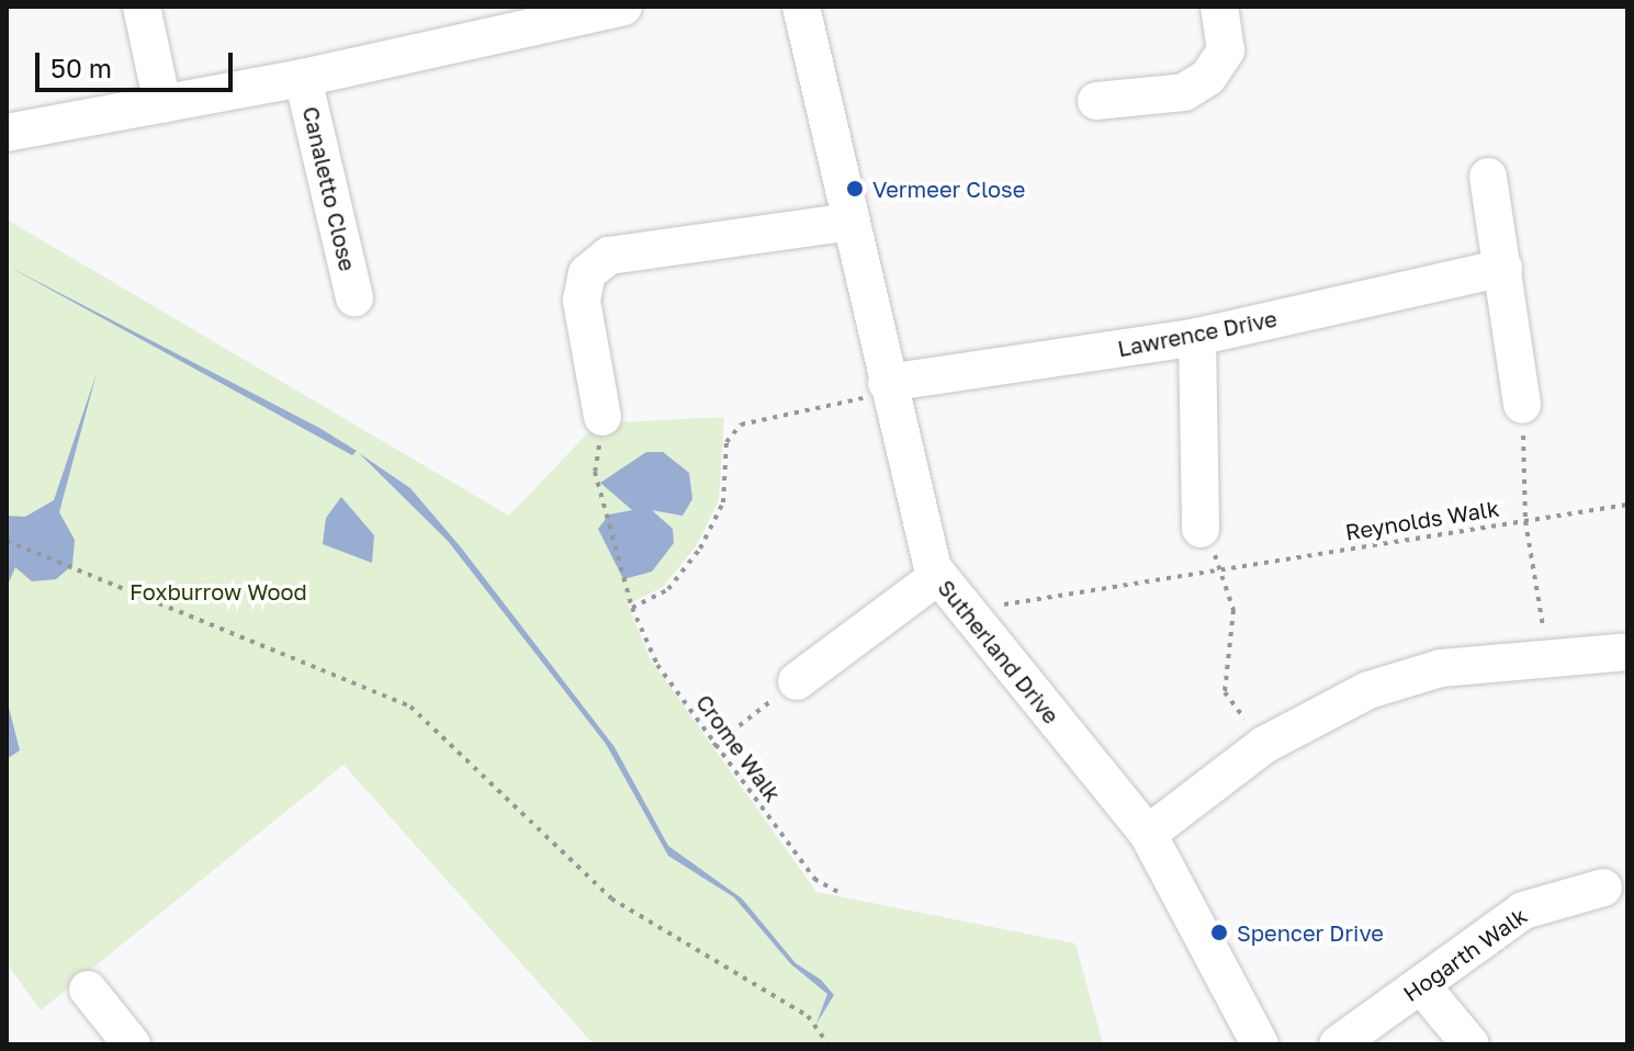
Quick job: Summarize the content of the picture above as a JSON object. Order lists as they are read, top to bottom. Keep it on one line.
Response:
{"streets":{"street":["Canaletto Close","Lawrence Drive","Sutherland Drive","Hogarth Walk"],"path":["Reynolds Walk","Crome Walk"]},"crossings":[["Lawrence Drive","Sutherland Drive"],["Reynolds Walk","Sutherland Drive"]],"parks":["Foxburrow Wood"],"places":["Vermeer Close","Spencer Drive"],"scale_bar":"50 m"}
